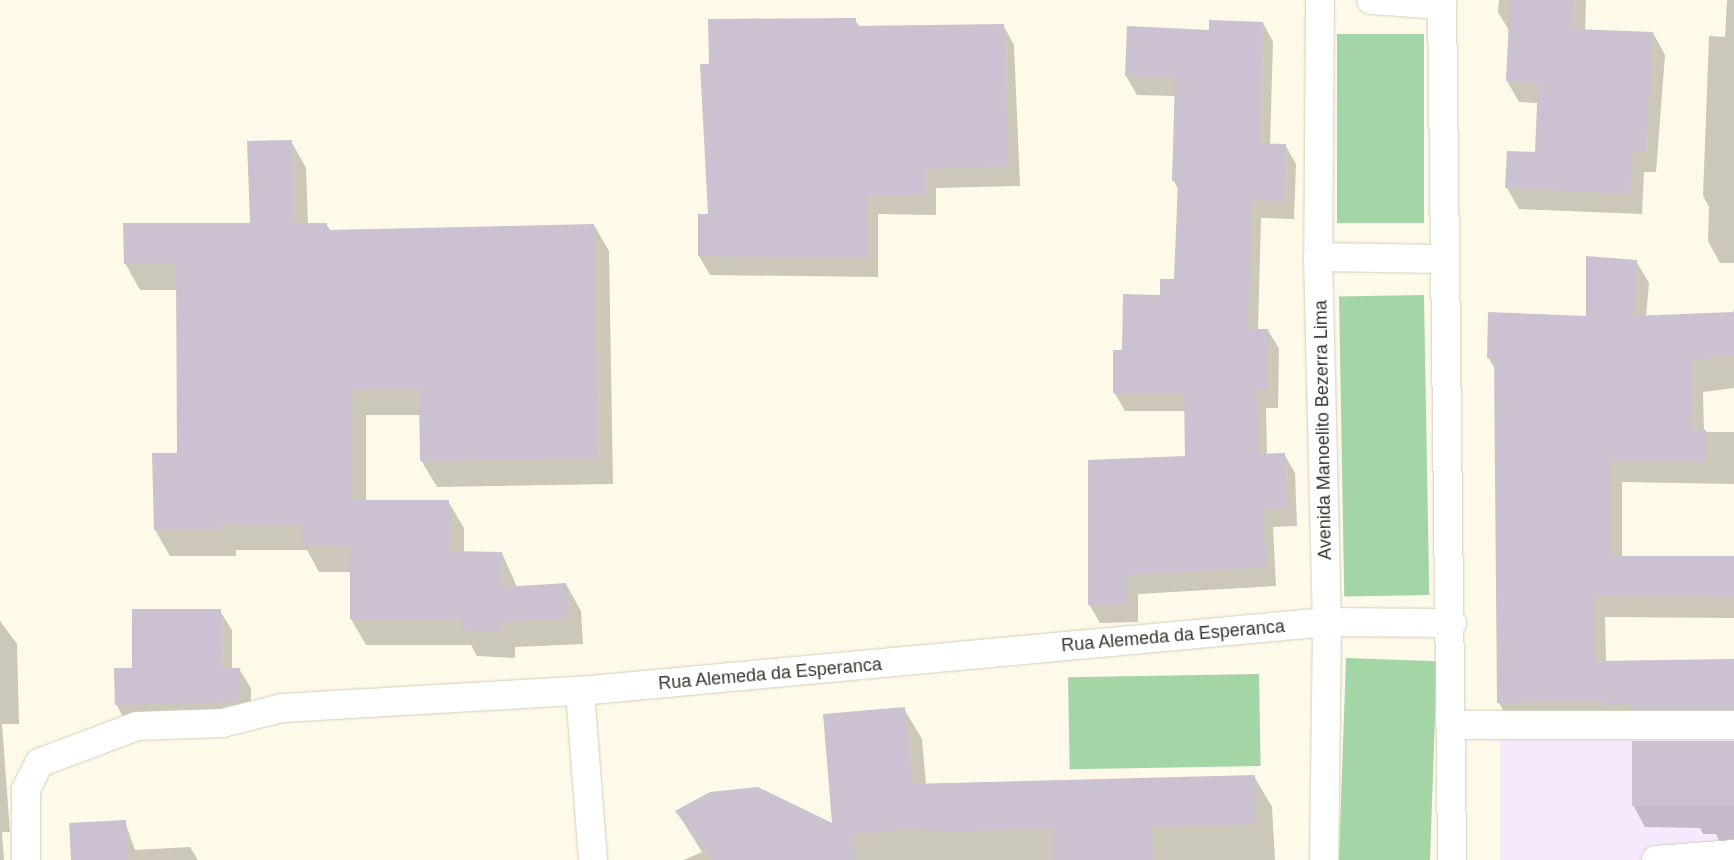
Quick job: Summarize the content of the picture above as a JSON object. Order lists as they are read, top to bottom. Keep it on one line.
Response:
{"streets":{"street":["Avenida Manoelito Bezerra Lima","Rua Alemeda da Esperanca"]},"crossings":[["Avenida Manoelito Bezerra Lima","Rua Alemeda da Esperanca"]]}
